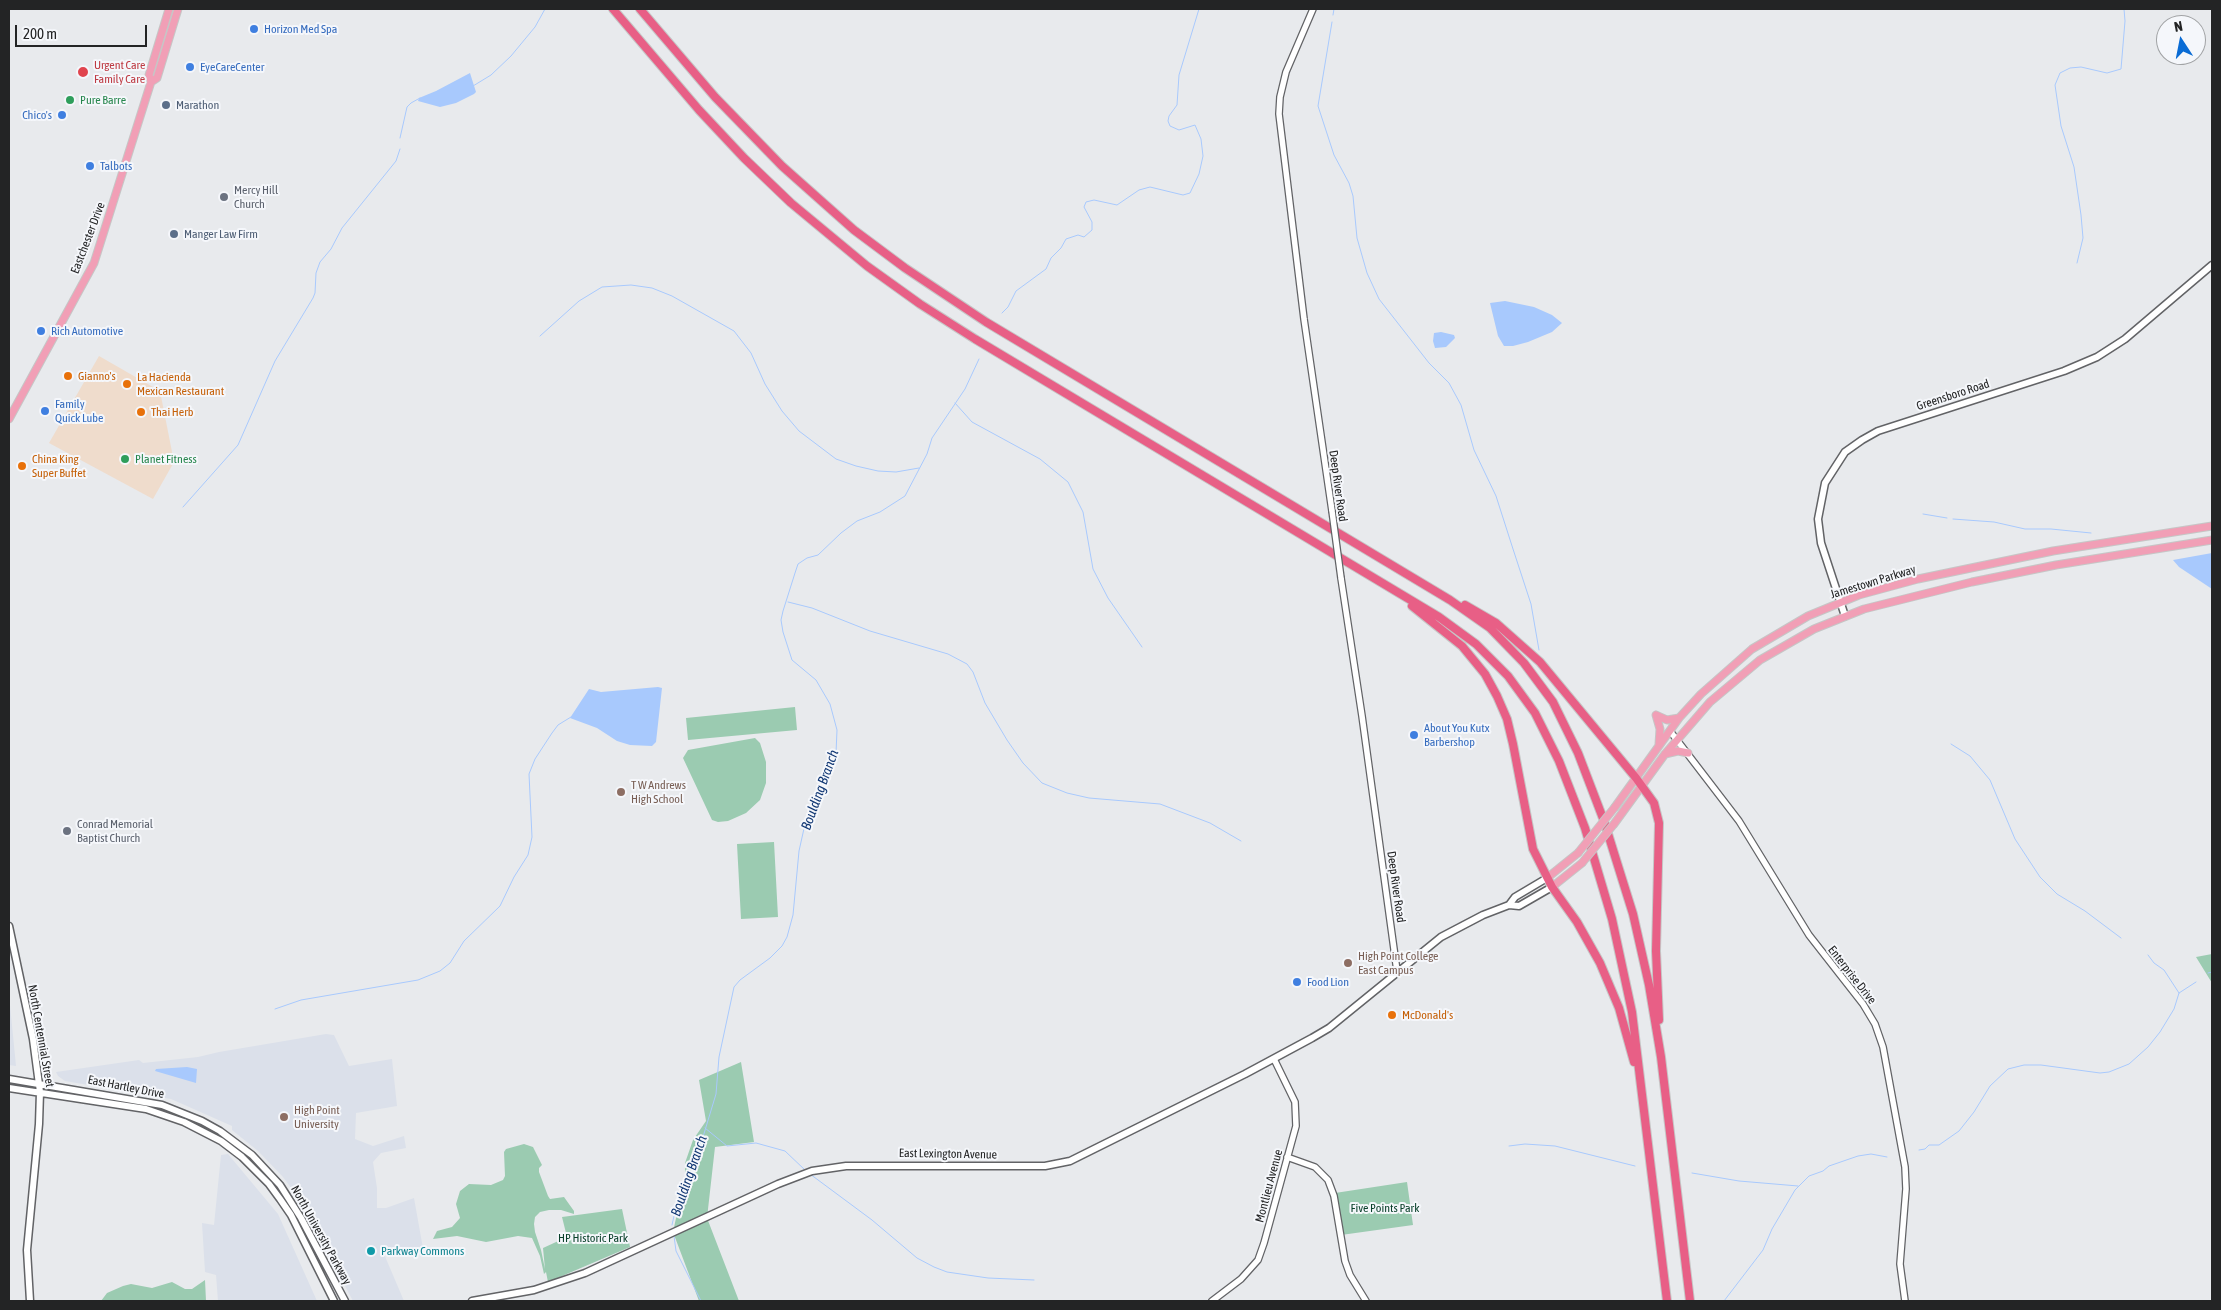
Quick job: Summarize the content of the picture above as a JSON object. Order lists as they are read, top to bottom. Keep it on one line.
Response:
{"streets":{"main road":["Eastchester Drive","Greensboro Road","Jamestown Parkway","North Centennial Street","East Hartley Drive","East Lexington Avenue","North University Parkway"],"street":["Deep River Road","Enterprise Drive","Montlieu Avenue"]},"crossings":[["Greensboro Road","Jamestown Parkway"],["Deep River Road","Jamestown Parkway"],["Deep River Road","East Lexington Avenue"],["Jamestown Parkway","Enterprise Drive"],["Jamestown Parkway","East Lexington Avenue"],["North Centennial Street","East Hartley Drive"],["East Hartley Drive","North University Parkway"],["East Lexington Avenue","Montlieu Avenue"]],"water":["Boulding Branch"],"parks":["Five Points Park","HP Historic Park"],"places":["Horizon Med Spa","EyeCareCenter","Urgent Care Family Care","Pure Barre","Marathon","Chico's","Talbots","Mercy Hill Church","Manger Law Firm","Rich Automotive","Gianno's","La Hacienda Mexican Restaurant","Family Quick Lube","Thai Herb","Planet Fitness","China King Super Buffet","About You Kutx Barbershop","T W Andrews High School","Conrad Memorial Baptist Church","High Point College East Campus","Food Lion","McDonald's","High Point University","Parkway Commons"],"scale_bar":"200 m","north":"top"}
